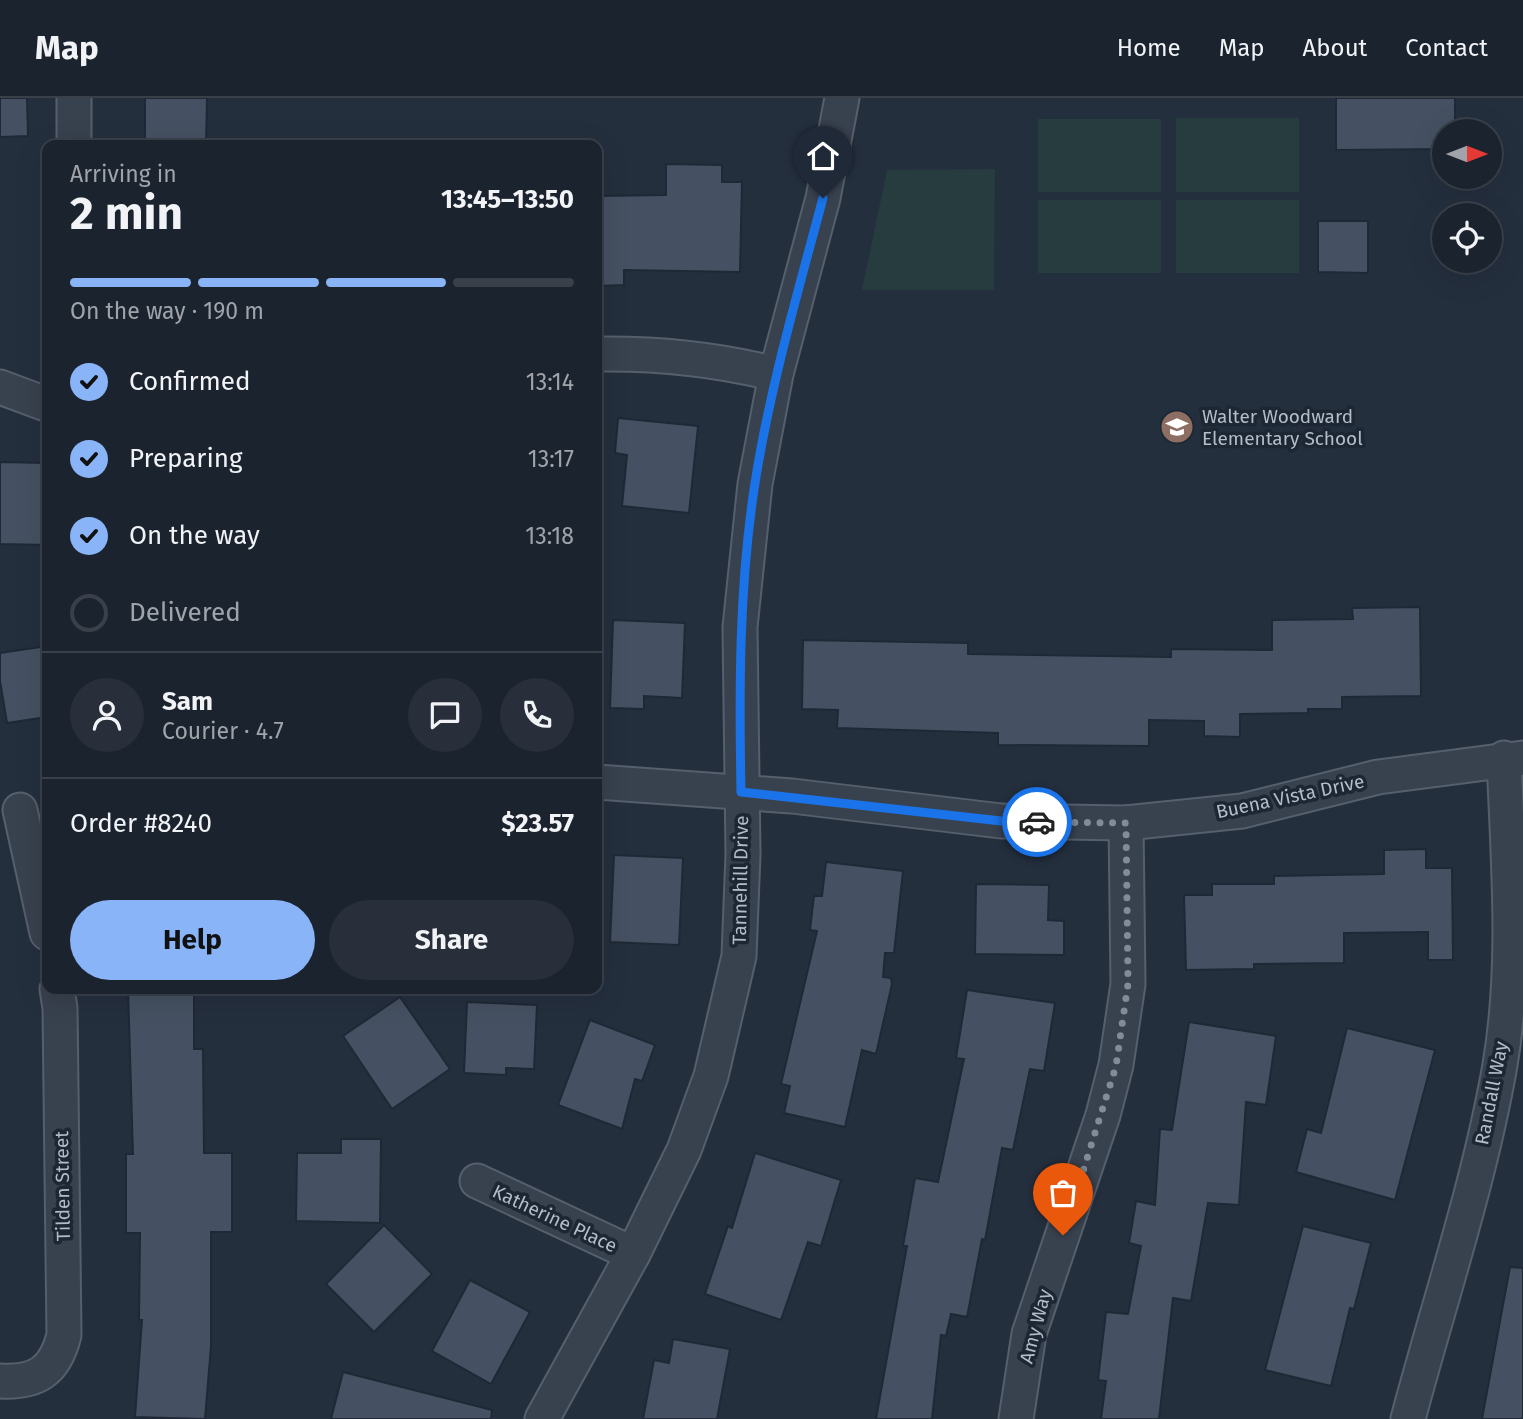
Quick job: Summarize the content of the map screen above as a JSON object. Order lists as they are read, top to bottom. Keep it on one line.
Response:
{"streets":{"street":["Buena Vista Drive","Tannehill Drive","Randall Way","Tilden Street","Katherine Place","Amy Way"]},"crossings":[["Buena Vista Drive","Tannehill Drive"],["Buena Vista Drive","Randall Way"],["Buena Vista Drive","Amy Way"],["Tannehill Drive","Katherine Place"]],"places":{"school or university":["Walter Woodward Elementary School"]},"north":"right","page":{"header":"Map","nav":["Home","Map","About","Contact"],"heading":["2 min","Arriving in","13:45–13:50"],"panel":["Sam","Courier · 4.7","Order #8240","$23.57"],"bar":"On the way · 190 m","list":[["Confirmed","13:14"],["Preparing","13:17"],["On the way","13:18"],"Delivered"],"buttons":["Help","Share"]}}
